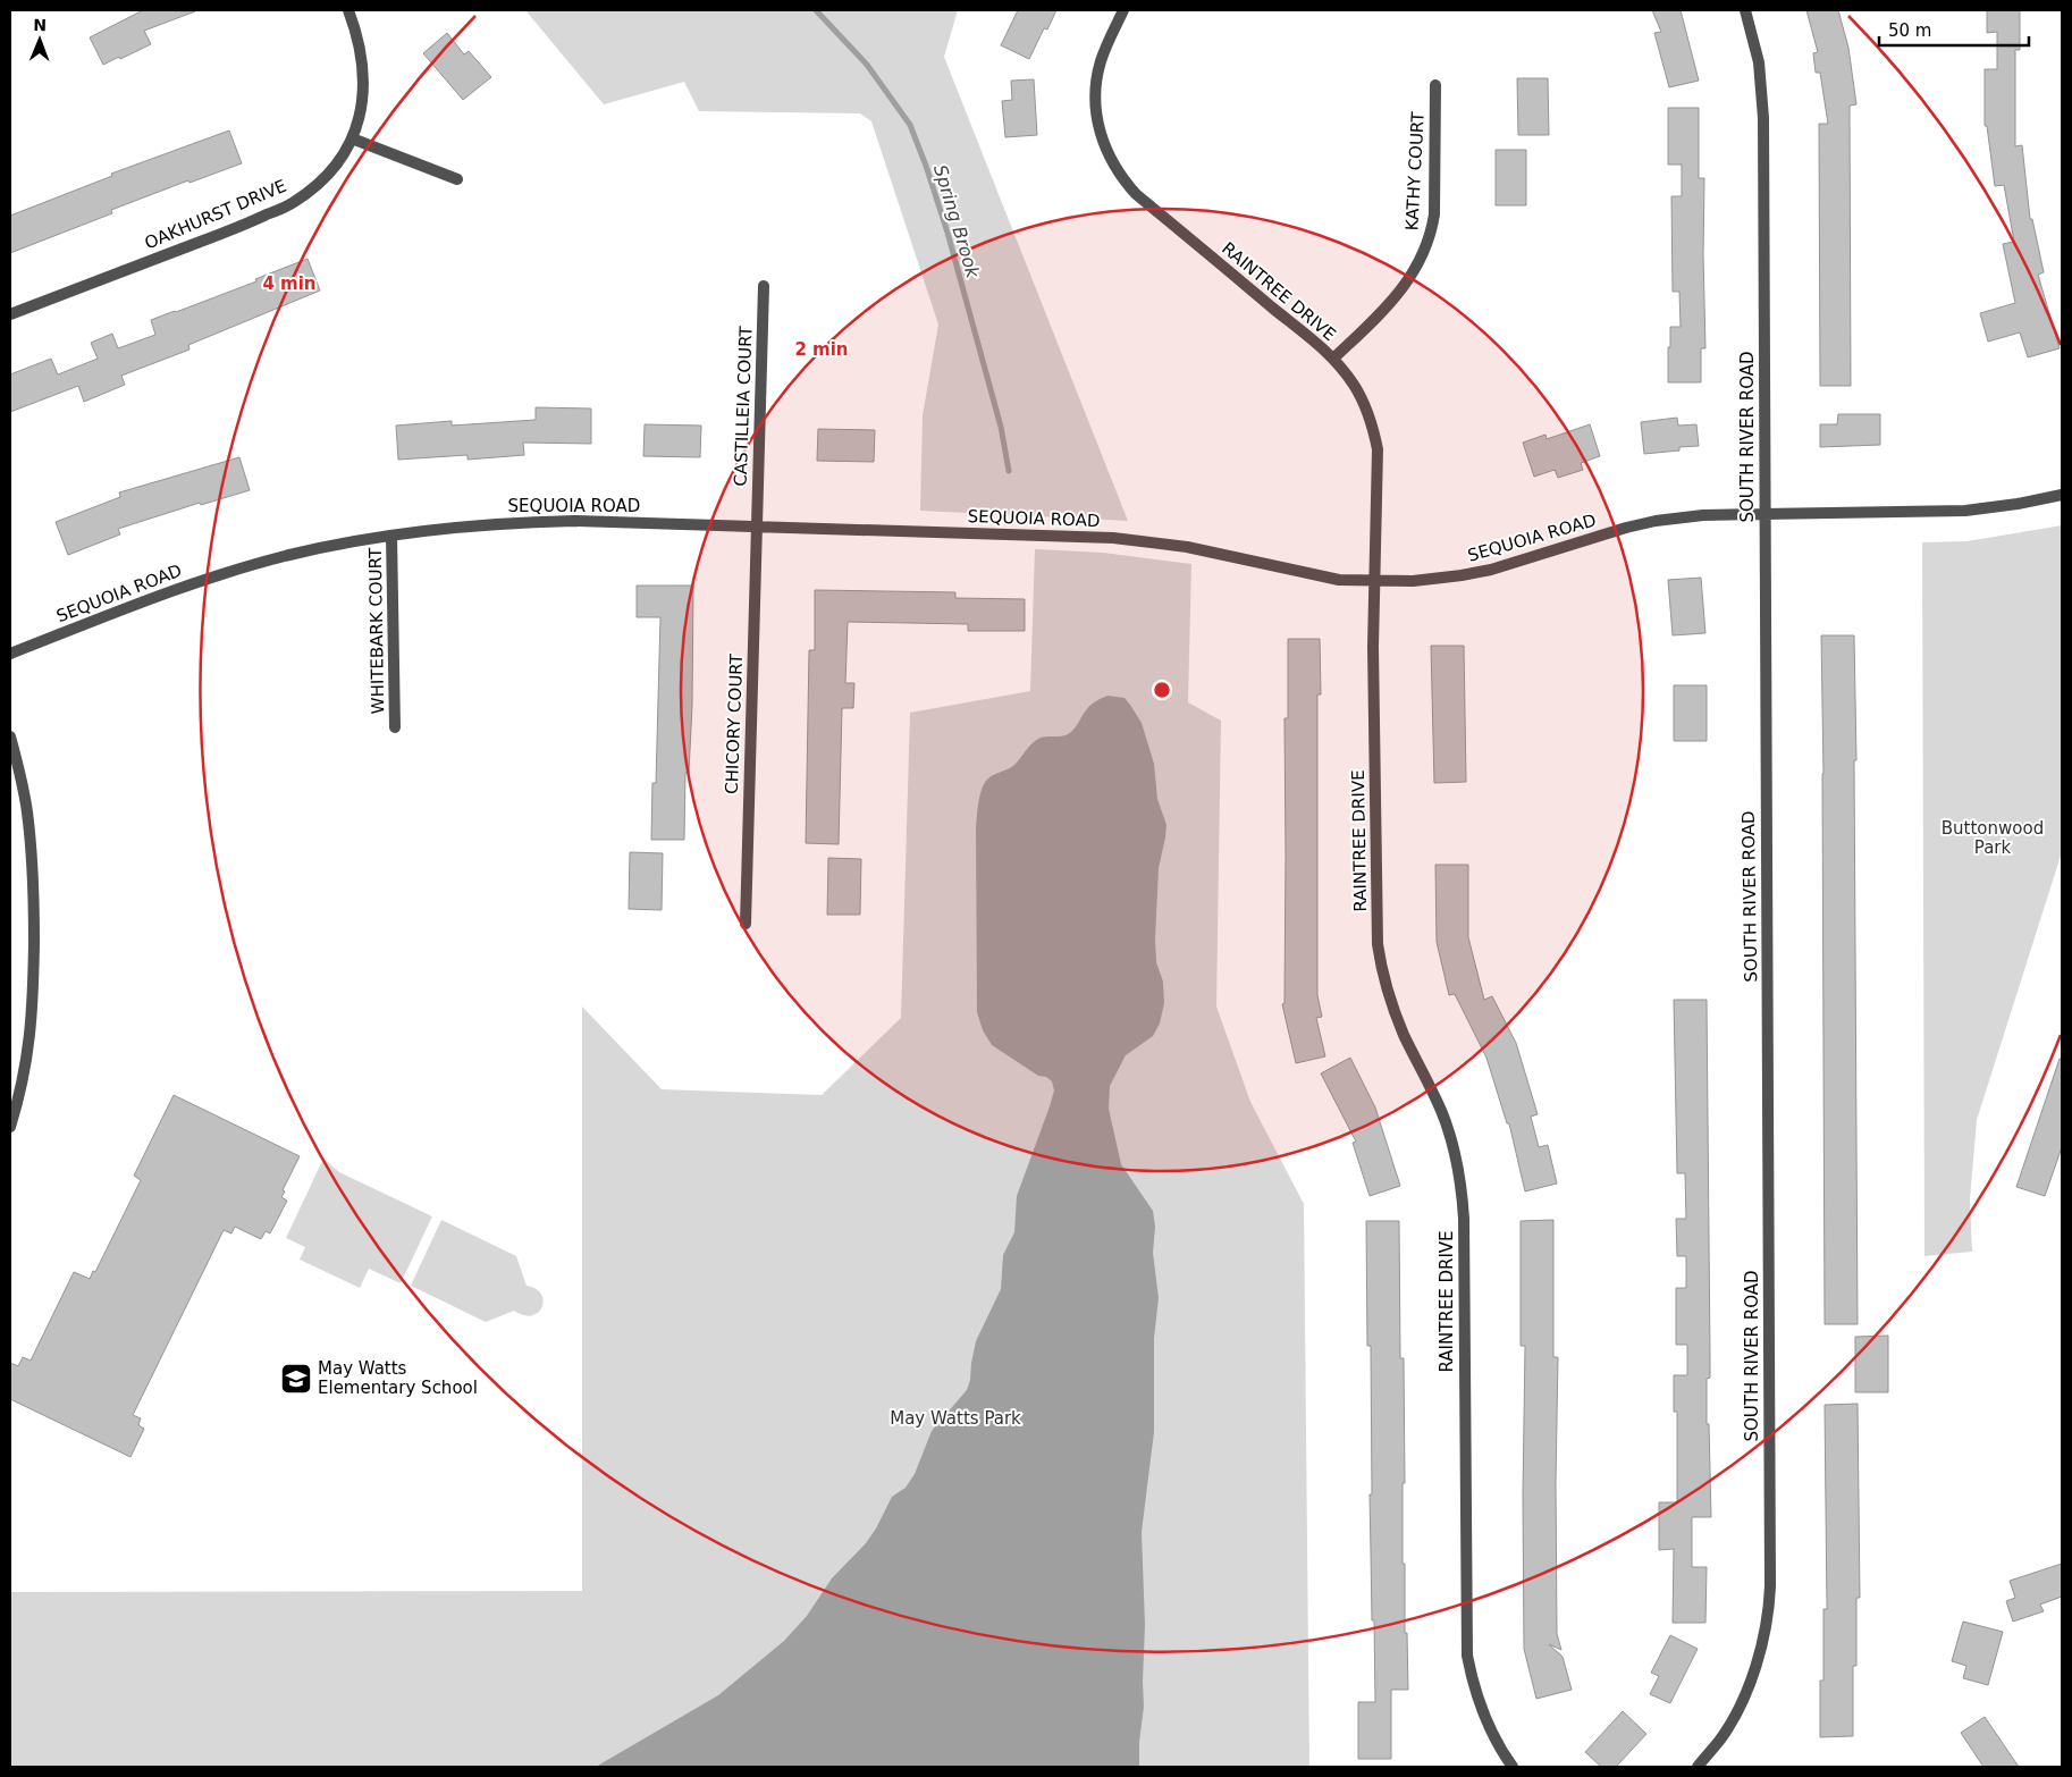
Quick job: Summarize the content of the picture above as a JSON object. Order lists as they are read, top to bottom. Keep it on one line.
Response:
{"streets":{"street":["KATHY COURT","OAKHURST DRIVE","RAINTREE DRIVE","CASTILLEIA COURT","SOUTH RIVER ROAD","SEQUOIA ROAD","WHITEBARK COURT","CHICORY COURT"]},"crossings":[["KATHY COURT","RAINTREE DRIVE"],["RAINTREE DRIVE","SEQUOIA ROAD"],["CASTILLEIA COURT","SEQUOIA ROAD"],["CASTILLEIA COURT","CHICORY COURT"],["SOUTH RIVER ROAD","SEQUOIA ROAD"],["SEQUOIA ROAD","WHITEBARK COURT"],["SEQUOIA ROAD","CHICORY COURT"]],"water":["Spring Brook"],"parks":["Buttonwood Park","May Watts Park"],"places":{"school or university":["May Watts Elementary School"]},"scale_bar":"50 m","north":"top","rings":["4 min","2 min"]}
